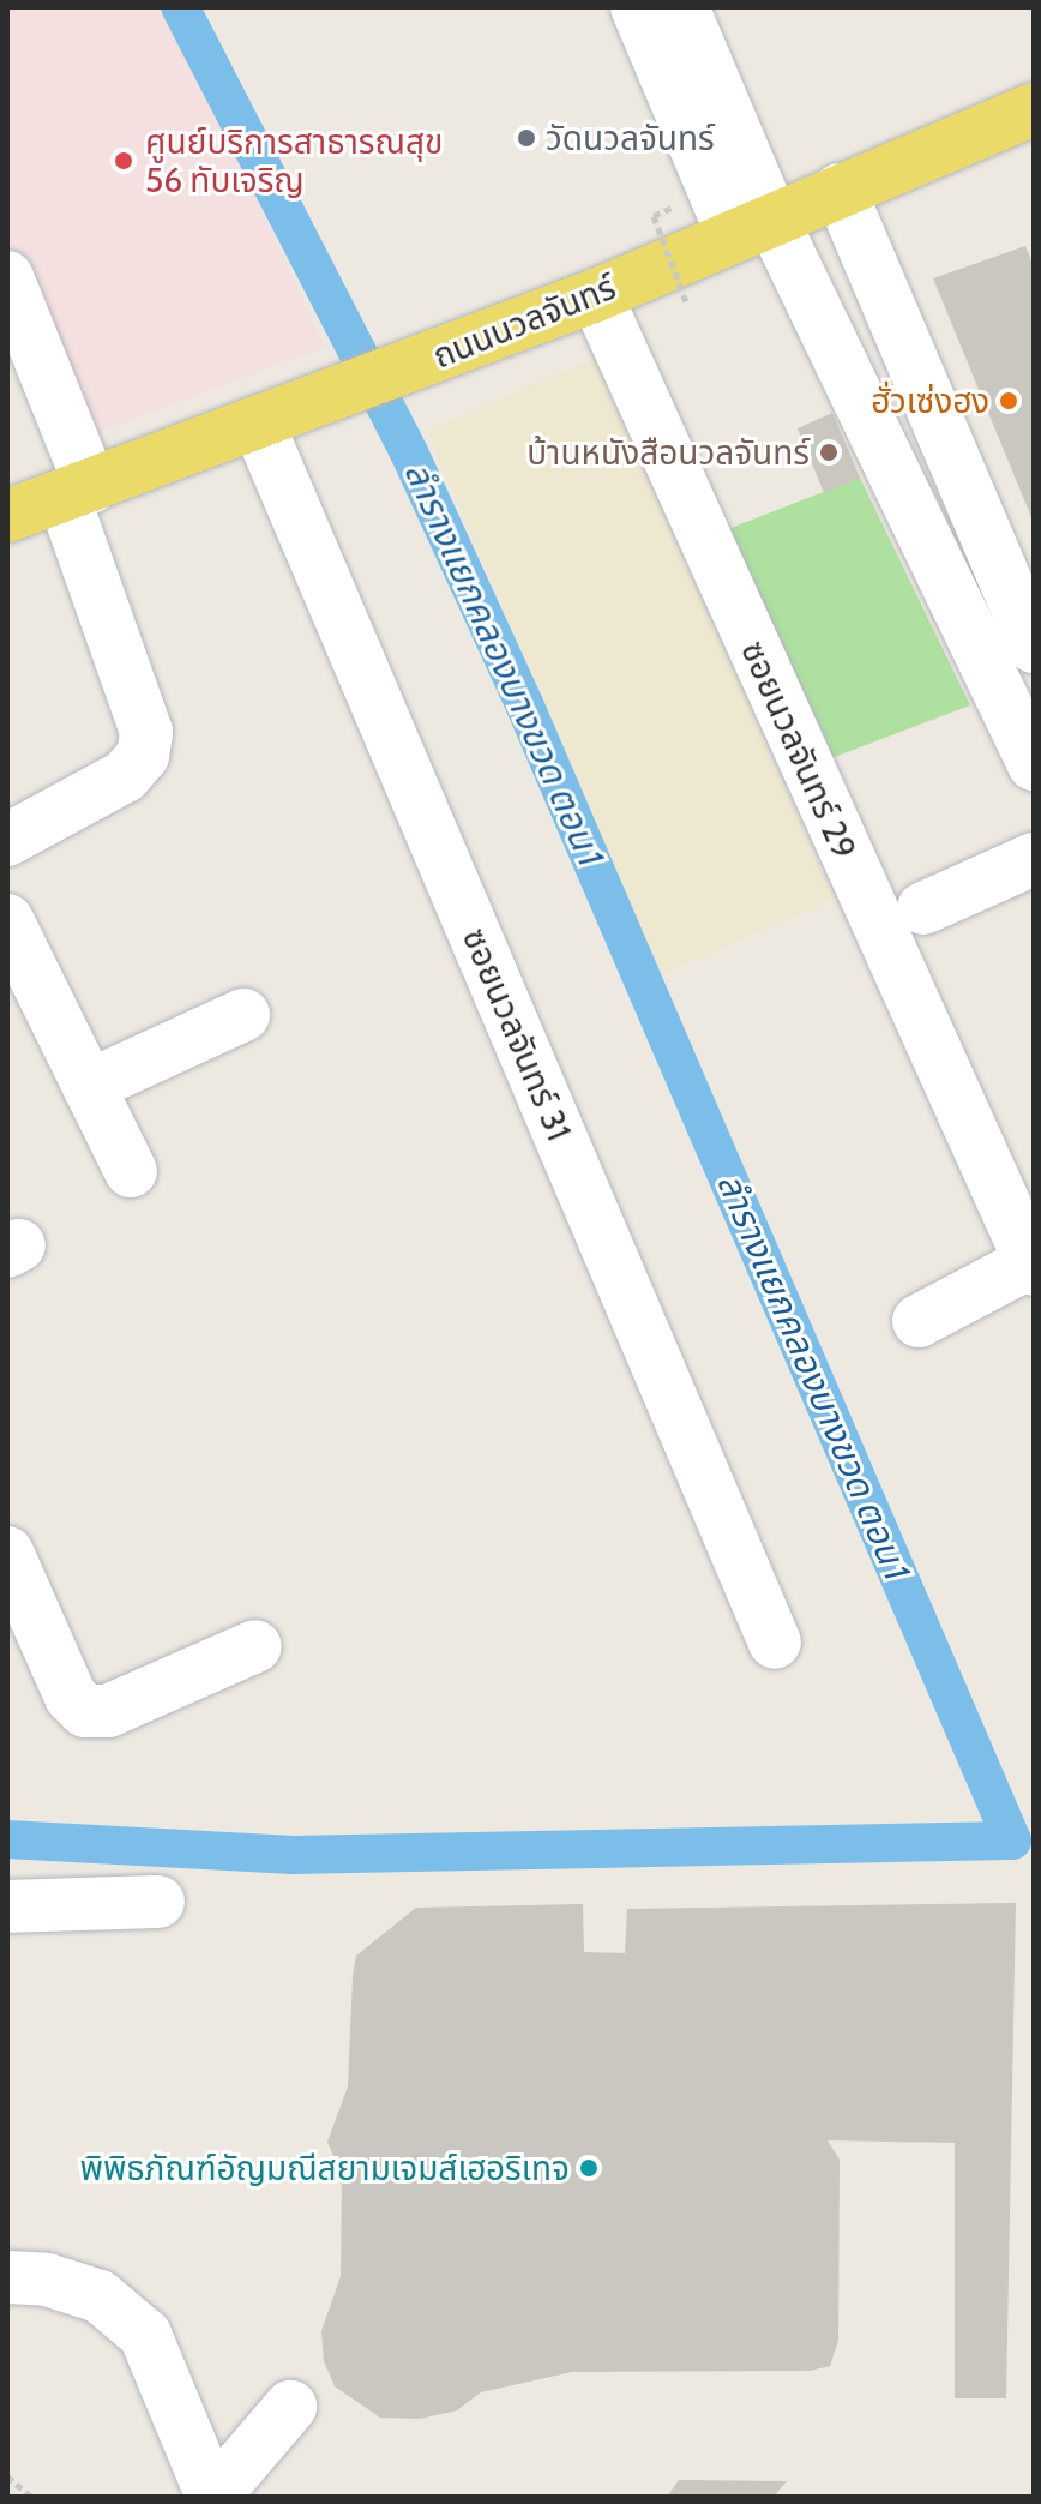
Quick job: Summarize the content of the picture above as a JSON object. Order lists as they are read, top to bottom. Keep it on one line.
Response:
{"streets":{"main road":["ถนนนวลจันทร์"],"street":["ซอยนวลจันทร์ 29","ซอยนวลจันทร์ 31"]},"crossings":[["ถนนนวลจันทร์","ซอยนวลจันทร์ 29"],["ถนนนวลจันทร์","ซอยนวลจันทร์ 31"]],"water":["ลำรางแยกคลองบางขวด ตอน 1"],"places":["วัดนวลจันทร์","ศูนย์บริการสาธารณสุข 56 ทับเจริญ","ฮั่วเซ่งฮง","บ้านหนังสือนวลจันทร์","พิพิธภัณฑ์อัญมณีสยามเจมส์เฮอริเทจ"]}
